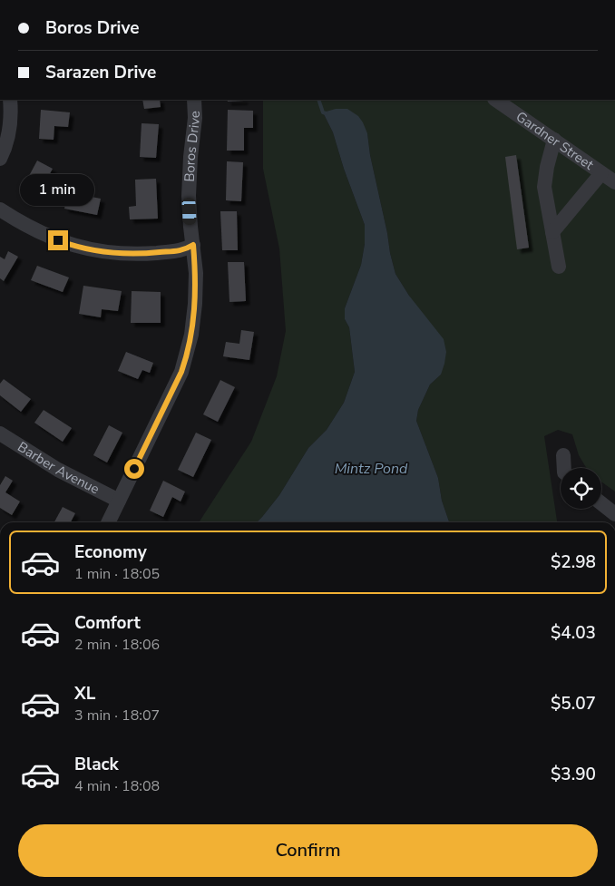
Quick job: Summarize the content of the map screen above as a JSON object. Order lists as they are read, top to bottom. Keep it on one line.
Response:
{"streets":{"street":["Gardner Street","Boros Drive","Barber Avenue"]},"crossings":[["Boros Drive","Barber Avenue"]],"water":["Mintz Pond"],"page":{"banner":["Boros Drive","Sarazen Drive"],"bubble":"1 min","list":[{"name":"Economy","note":"1 min · 18:05","value":"$2.98"},{"name":"Comfort","note":"2 min · 18:06","value":"$4.03"},{"name":"XL","note":"3 min · 18:07","value":"$5.07"},{"name":"Black","note":"4 min · 18:08","value":"$3.90"}],"buttons":"Confirm"}}
